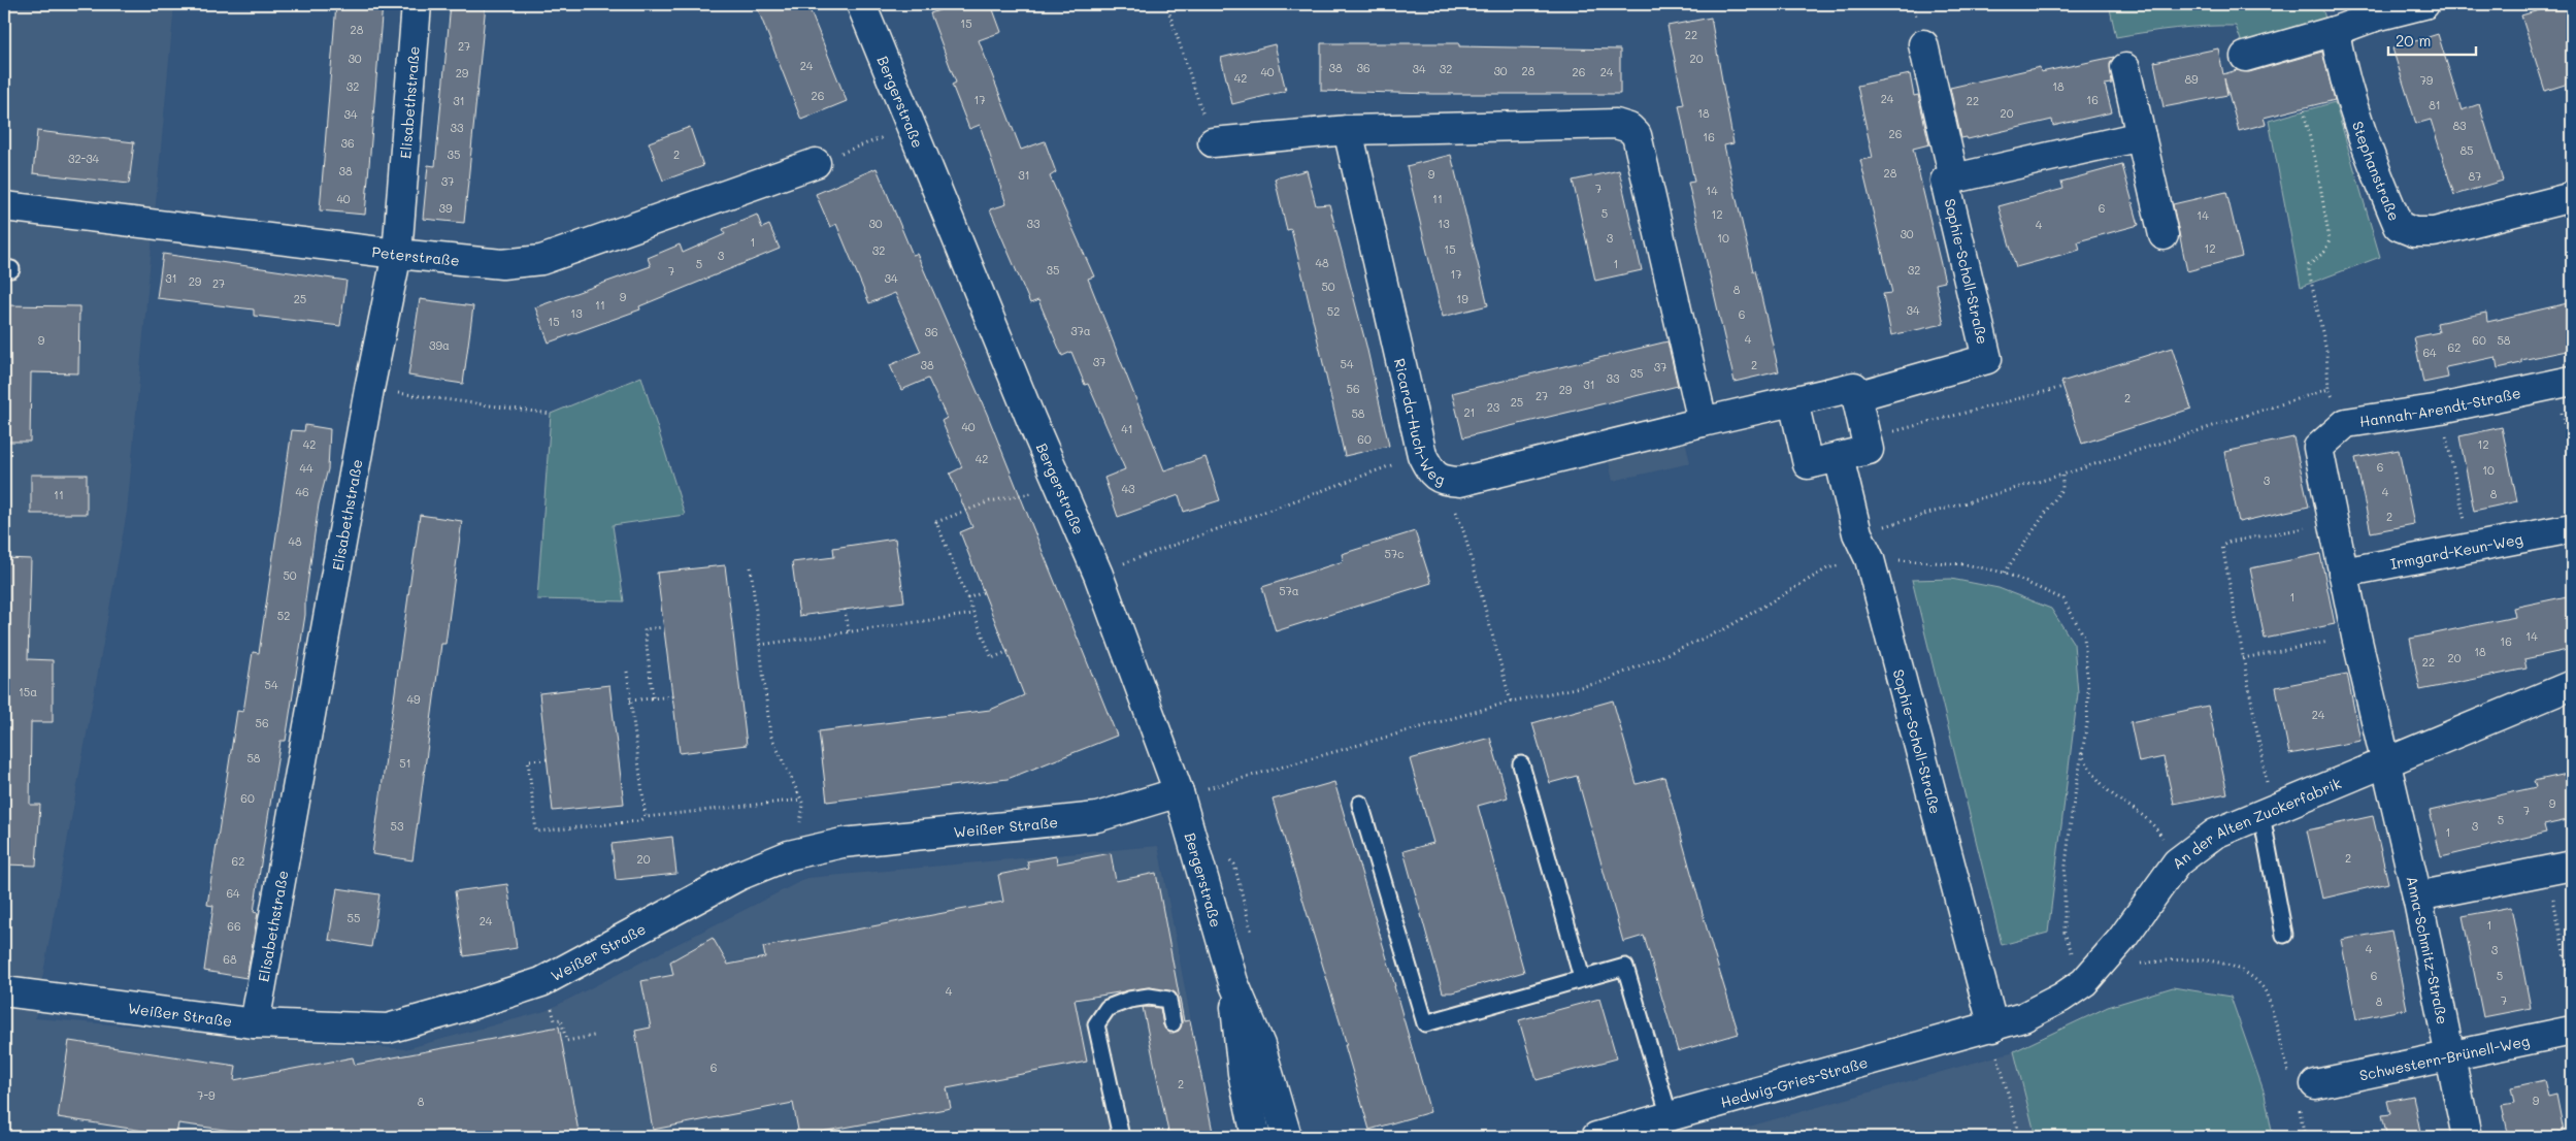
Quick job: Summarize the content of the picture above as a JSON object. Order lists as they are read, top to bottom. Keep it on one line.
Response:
{"streets":{"street":["Elisabethstraße","Bergerstraße","Stephanstraße","Peterstraße","Sophie-Scholl-Straße","Hannah-Arendt-Straße","Ricarda-Huch-Weg","Irmgard-Keun-Weg","An der Alten Zuckerfabrik","Weißer Straße","Anna-Schmitz-Straße","Schwestern-Brünell-Weg","Hedwig-Gries-Straße"]},"crossings":[["Elisabethstraße","Peterstraße"],["Elisabethstraße","Weißer Straße"],["Bergerstraße","Weißer Straße"],["Sophie-Scholl-Straße","An der Alten Zuckerfabrik"],["Sophie-Scholl-Straße","Hedwig-Gries-Straße"],["An der Alten Zuckerfabrik","Anna-Schmitz-Straße"],["An der Alten Zuckerfabrik","Hedwig-Gries-Straße"],["Anna-Schmitz-Straße","Schwestern-Brünell-Weg"]],"house_numbers":["15","28","22","27","30","20","24","38","36","34","32","30","28","40","26","24","29","42","89","79","32","18","26","24","17","16","31","22","81","18","20","34","83","33","26","16","36","85","35","2","32-34","38","28","9","31","87","37","7","14","40","11","39","6","5","12","14","30","33","13","4","30","3","10","1","12","15","32","3","48","5","1","35","32","7","17","31","34","29","27","50","8","9","25","19","11","34","52","13","6","15","37a","36","4","9","60","58","39a","62","64","37","54","38","2","37","35","33","31","56","29","27","2","25","23","21","58","40","41","60","42","12","42","6","44","10","3","43","46","4","8","11","2","48","57c","50","57a","1","52","14","16","18","20","22","54","15a","49","24","56","58","51","60","9","7","5","53","3","1","2","20","62","64","55","24","1","66","4","3","68","6","5","4","7","8","6","2","7-9","9","8"],"scale_bar":"20 m"}
